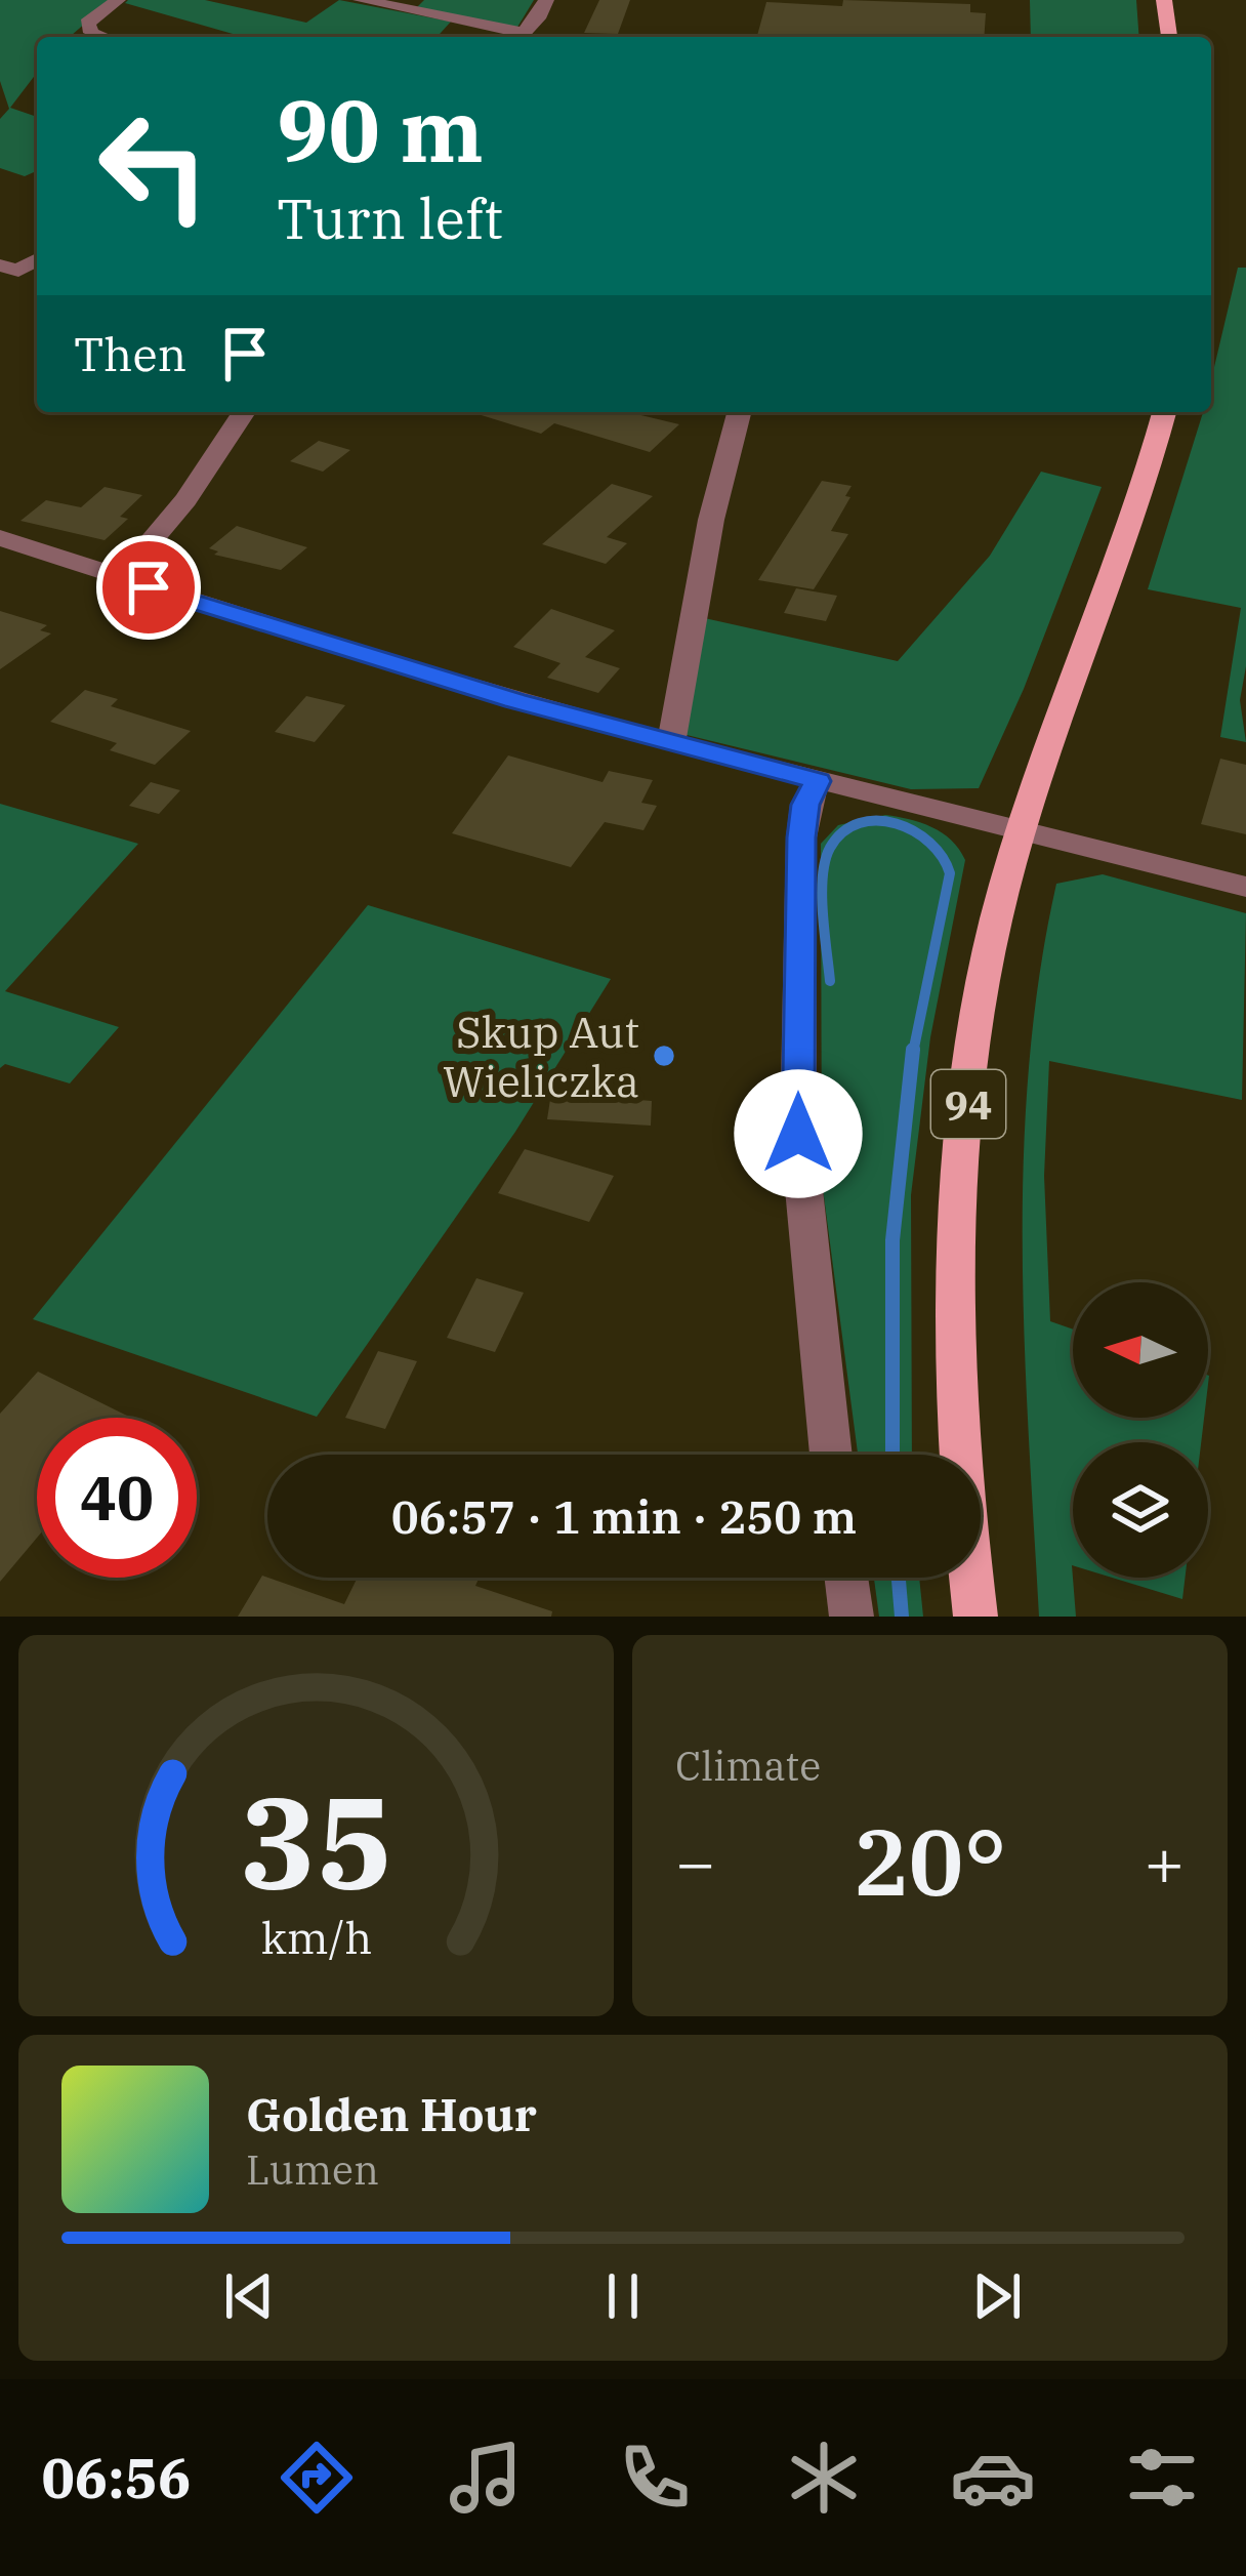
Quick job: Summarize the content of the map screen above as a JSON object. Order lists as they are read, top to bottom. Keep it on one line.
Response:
{"streets":{"main road":["94"]},"places":["Skup Aut Wieliczka"],"north":"left","page":{"turn":["90 m","Turn left"],"then":"Then","limit":"40","trip":"06:57 · 1 min · 250 m","tile":"Climate","heat":["−","20°","+"],"song":["Golden Hour","Lumen"],"tabs":"06:56","gauge":["35","km/h"]}}
